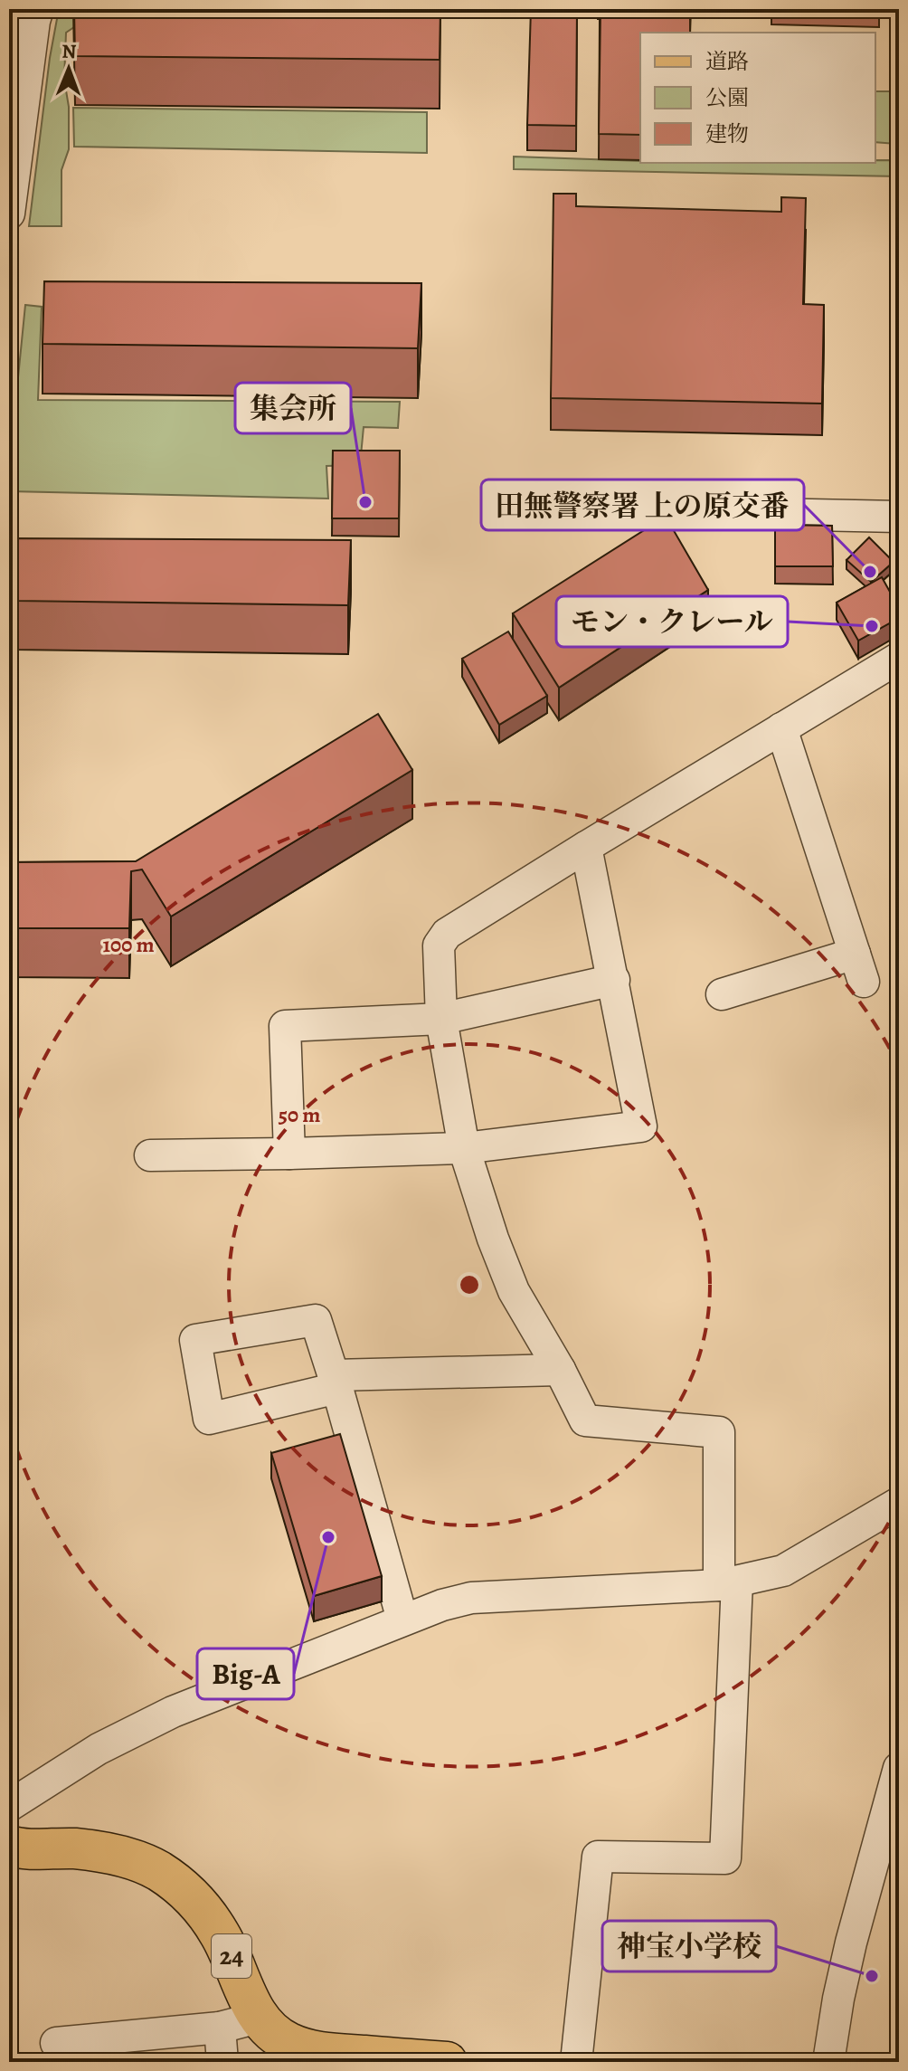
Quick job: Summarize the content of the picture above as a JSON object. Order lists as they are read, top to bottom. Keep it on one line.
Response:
{"streets":{"main road":["24"]},"places":["集会所","田無警察署 上の原交番","モン・クレール","Big-A","神宝小学校"],"legend":["道路","公園","建物"],"north":"top","rings":["100 m","50 m"]}
